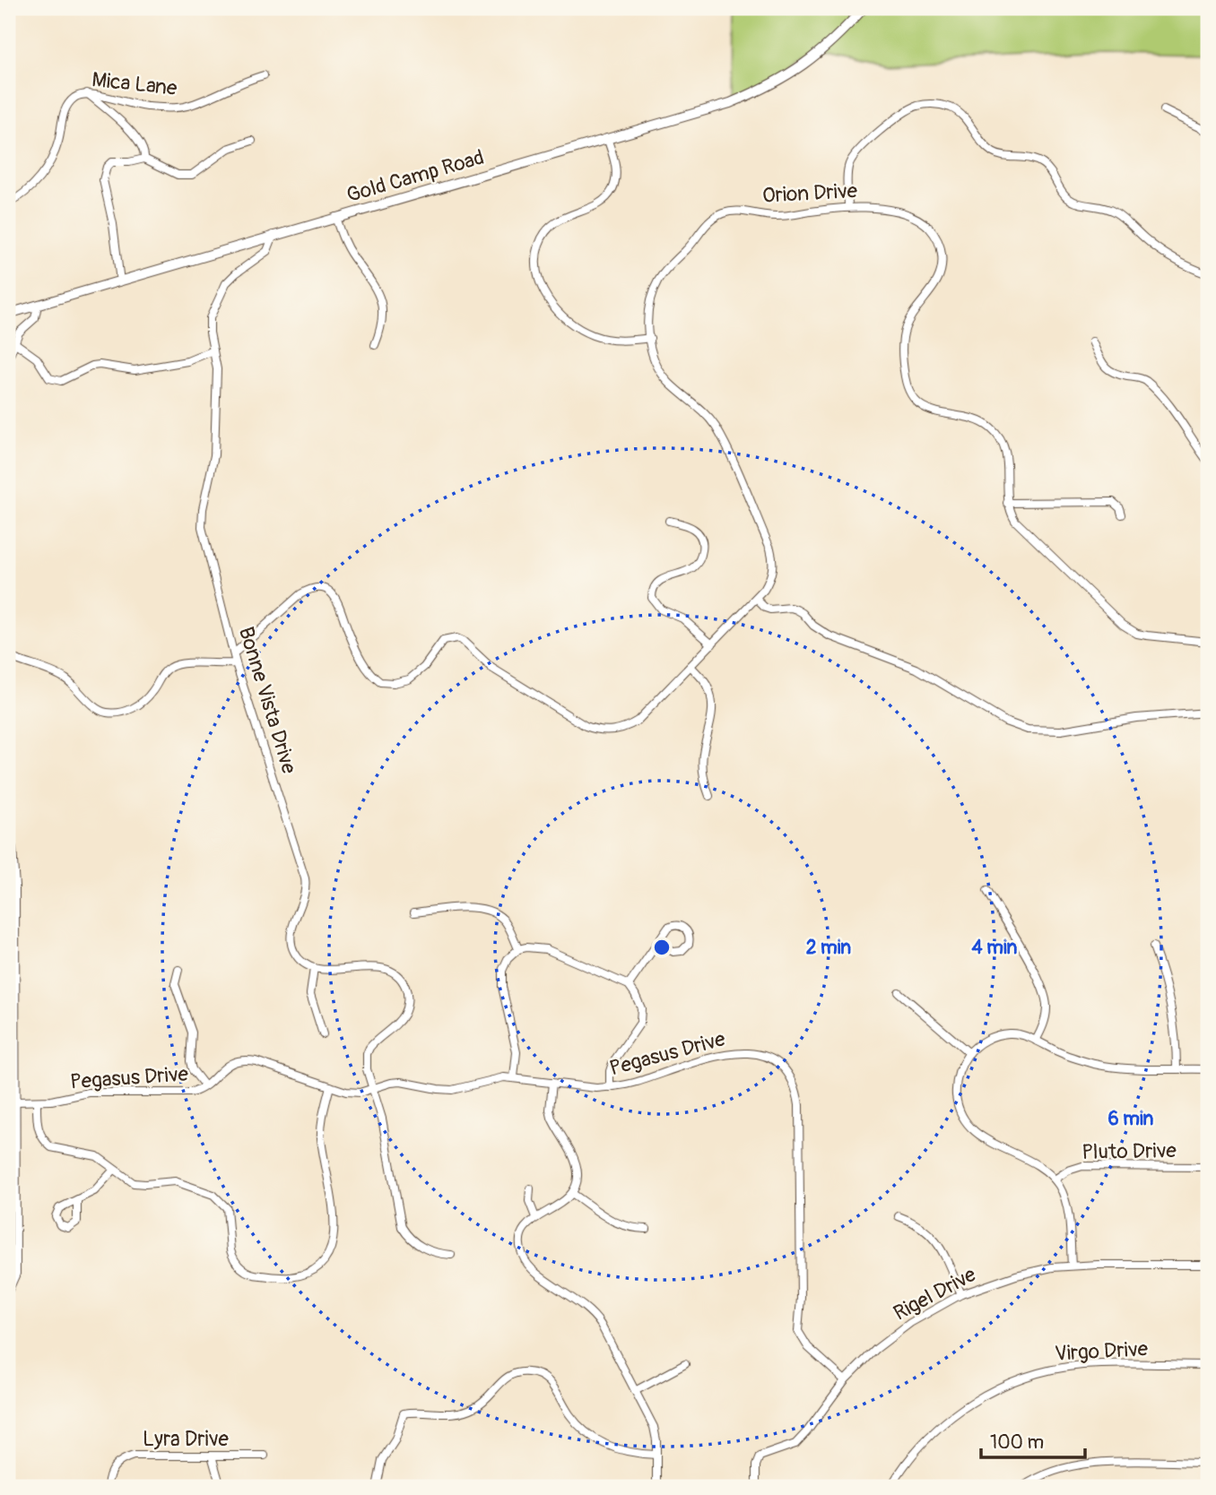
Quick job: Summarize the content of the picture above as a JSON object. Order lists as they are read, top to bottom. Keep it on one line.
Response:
{"streets":{"street":["Mica Lane","Gold Camp Road","Orion Drive","Bonne Vista Drive","Pegasus Drive","Pluto Drive","Rigel Drive","Virgo Drive","Lyra Drive"]},"crossings":[["Gold Camp Road","Bonne Vista Drive"],["Orion Drive","Bonne Vista Drive"],["Pegasus Drive","Rigel Drive"]],"scale_bar":"100 m","rings":["2 min","4 min","6 min"]}
